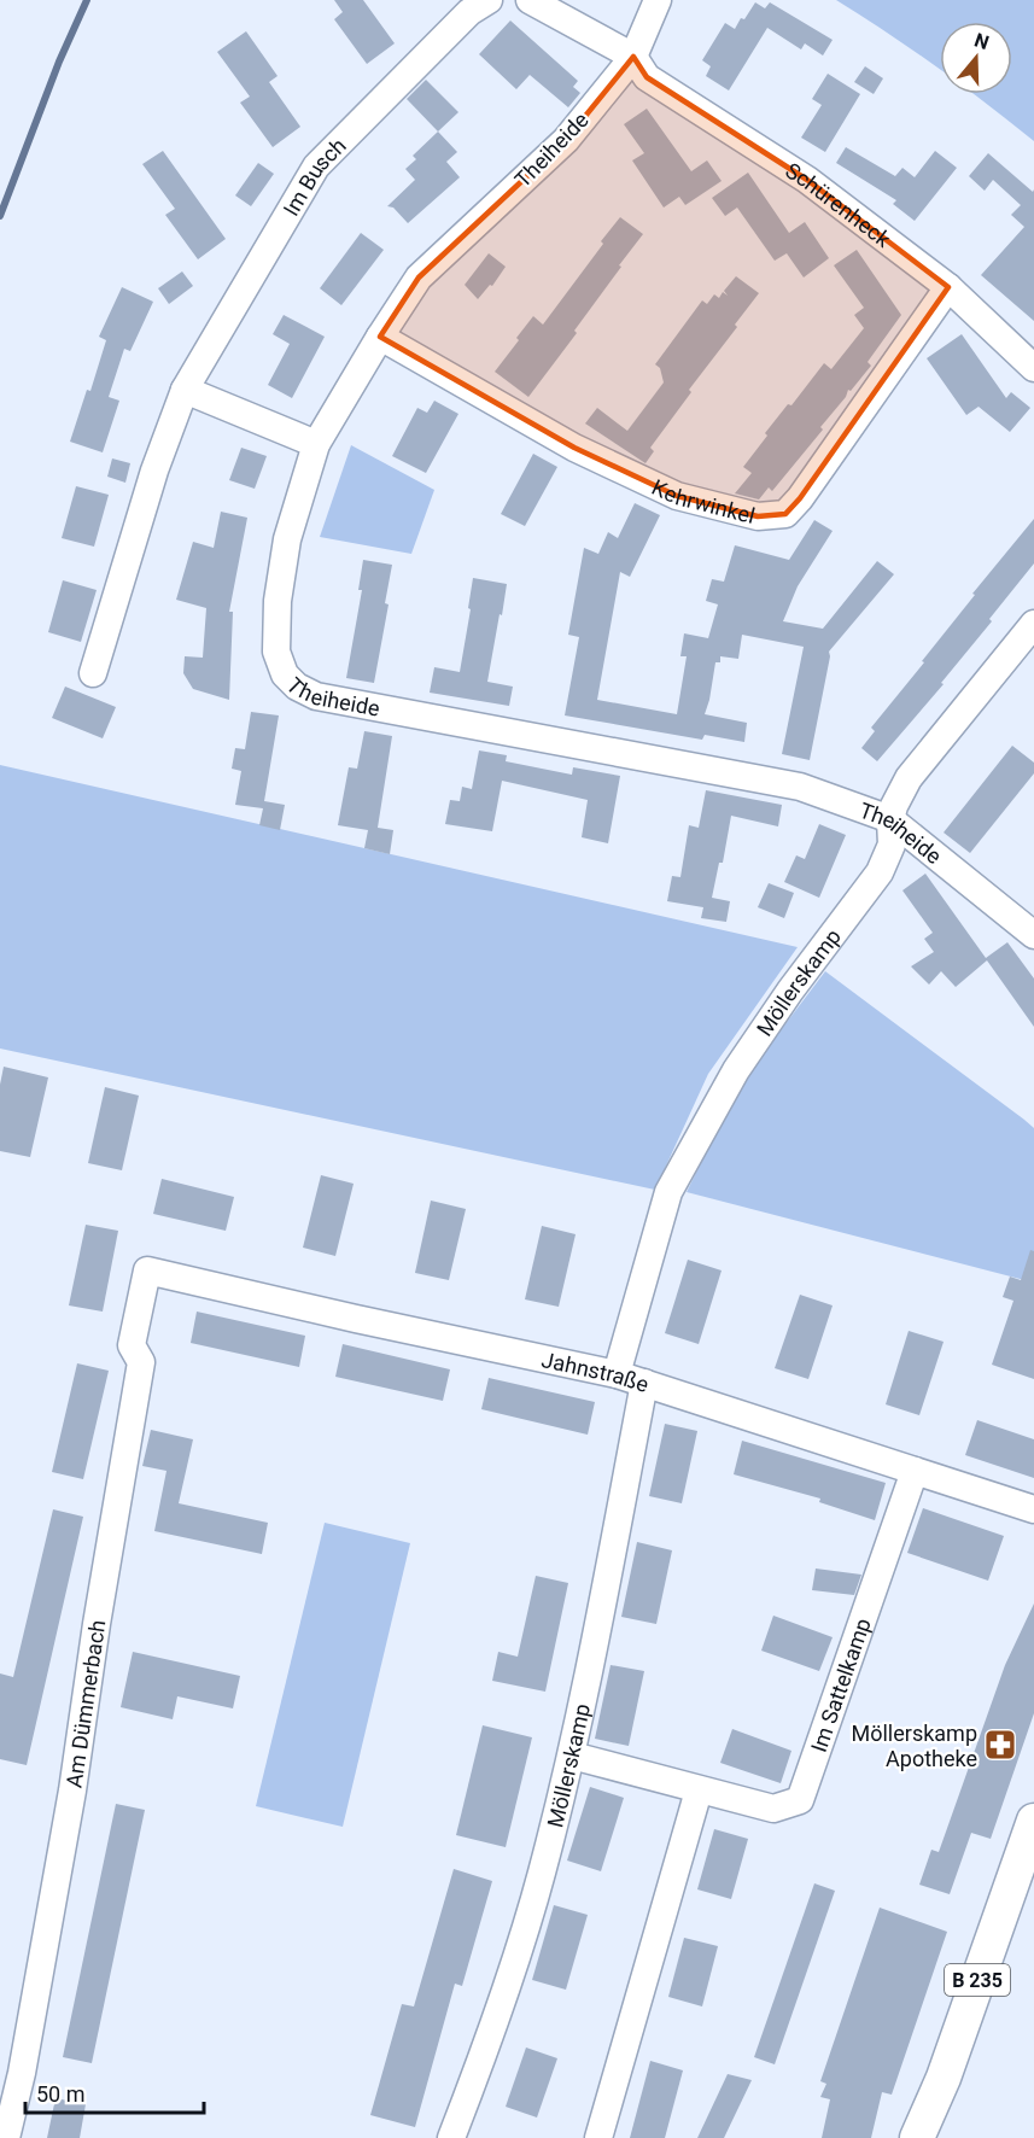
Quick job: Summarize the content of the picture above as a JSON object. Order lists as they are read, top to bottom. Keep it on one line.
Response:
{"streets":{"main road":["B 235"],"street":["Theiheide","Im Busch","Schürenheck","Kehrwinkel","Möllerskamp","Jahnstraße","Im Sattelkamp","Am Dümmerbach"]},"crossings":[["Theiheide","Schürenheck"],["Theiheide","Kehrwinkel"],["Theiheide","Möllerskamp"],["Schürenheck","Kehrwinkel"],["Möllerskamp","Jahnstraße"],["Möllerskamp","Im Sattelkamp"],["Jahnstraße","Im Sattelkamp"],["Jahnstraße","Am Dümmerbach"]],"places":{"pharmacy":["Möllerskamp Apotheke"]},"scale_bar":"50 m","north":"top"}
